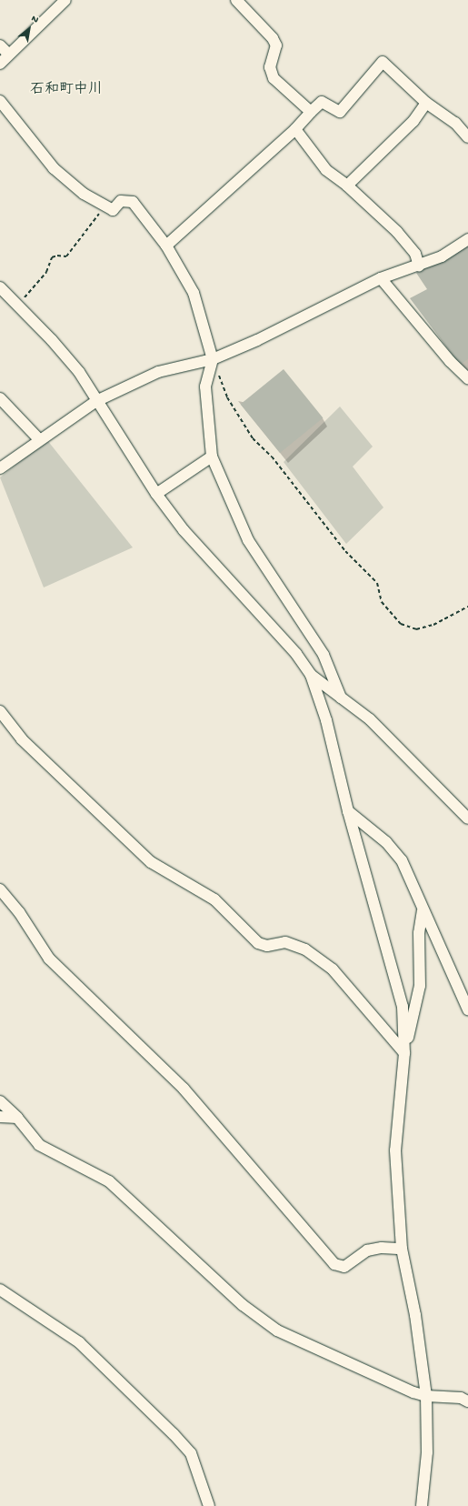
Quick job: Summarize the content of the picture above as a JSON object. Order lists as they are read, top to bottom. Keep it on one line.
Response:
{"districts":["石和町中川"],"north":"top right"}
